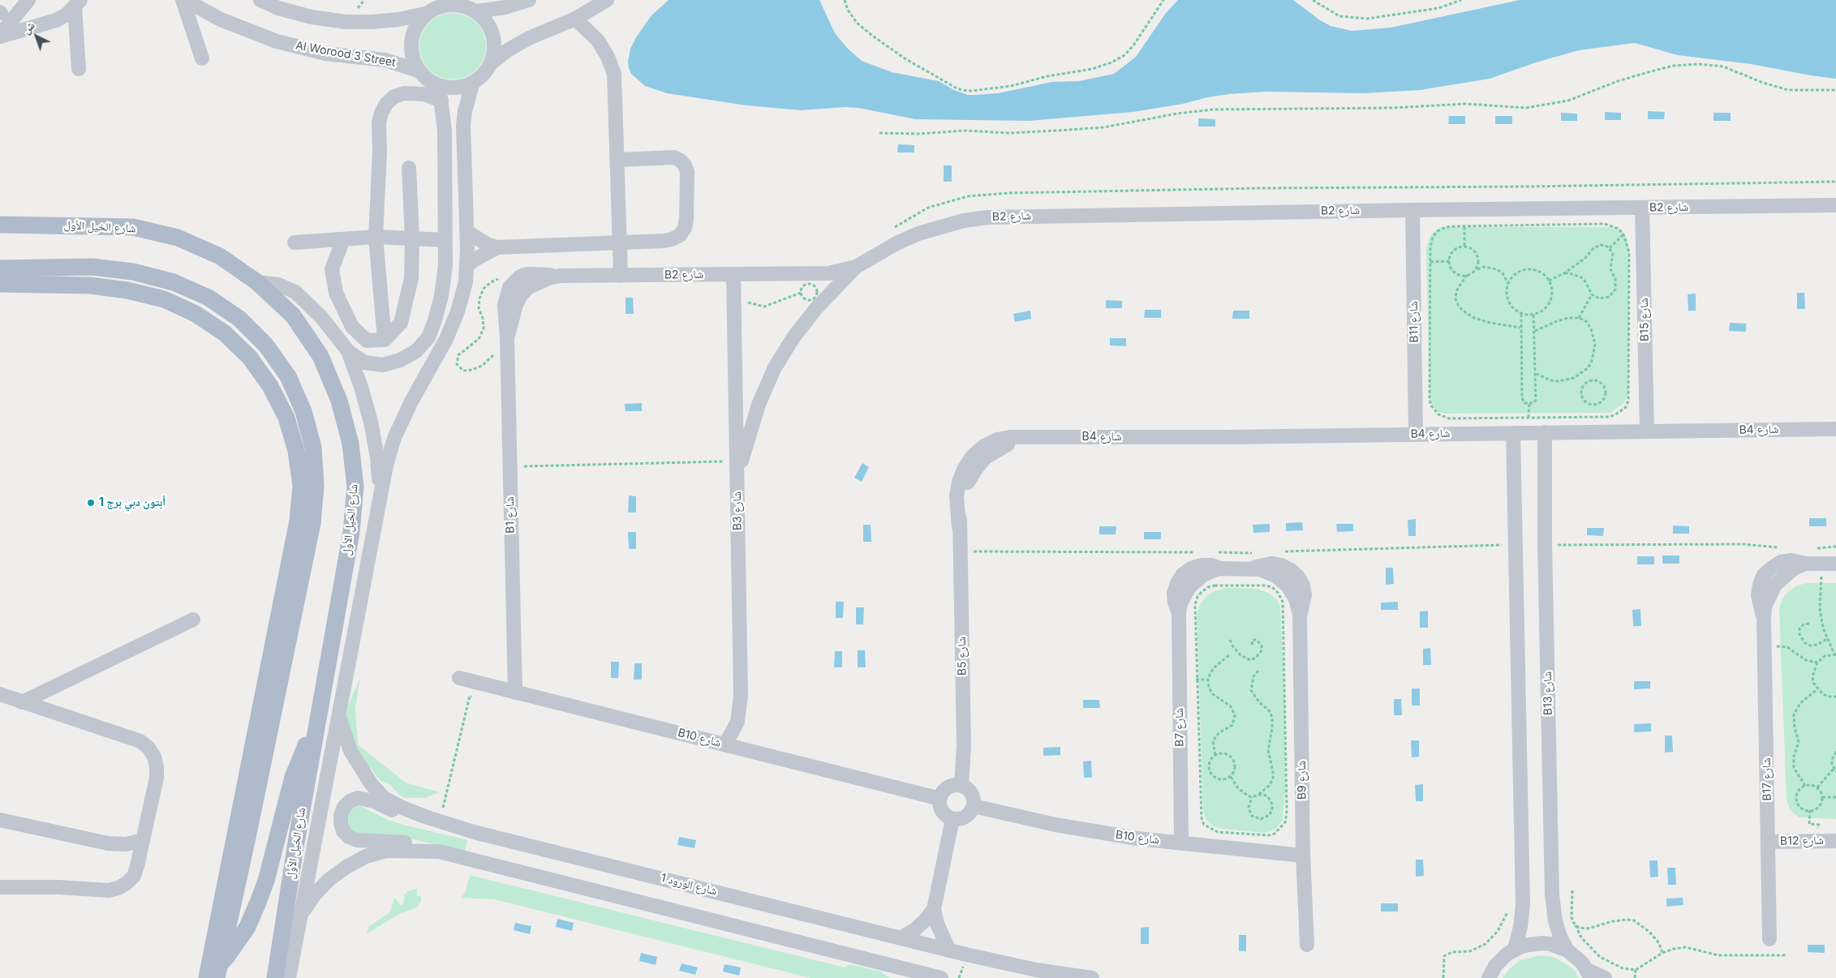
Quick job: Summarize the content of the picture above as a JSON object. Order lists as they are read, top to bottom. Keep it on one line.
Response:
{"streets":{"main road":["شارع الخيل الأول"],"street":["Al Worood 3 Street","B2 شارع","B15 شارع","B11 شارع","B4 شارع","B3 شارع","B1 شارع","B5 شارع","B13 شارع","B7 شارع","B10 شارع","B17 شارع","B9 شارع","B12 شارع","شارع الورود 1"]},"crossings":[["B2 شارع","B15 شارع"],["B2 شارع","B11 شارع"],["B2 شارع","B3 شارع"],["B2 شارع","B1 شارع"],["B15 شارع","B4 شارع"],["B11 شارع","B4 شارع"],["B4 شارع","B5 شارع"],["B4 شارع","B13 شارع"],["B3 شارع","B10 شارع"],["B1 شارع","B10 شارع"],["B5 شارع","B10 شارع"],["B7 شارع","B10 شارع"],["B7 شارع","B9 شارع"],["B10 شارع","B9 شارع"],["B17 شارع","B12 شارع"]],"places":["أبتون دبي برج 1"],"north":"top left"}
